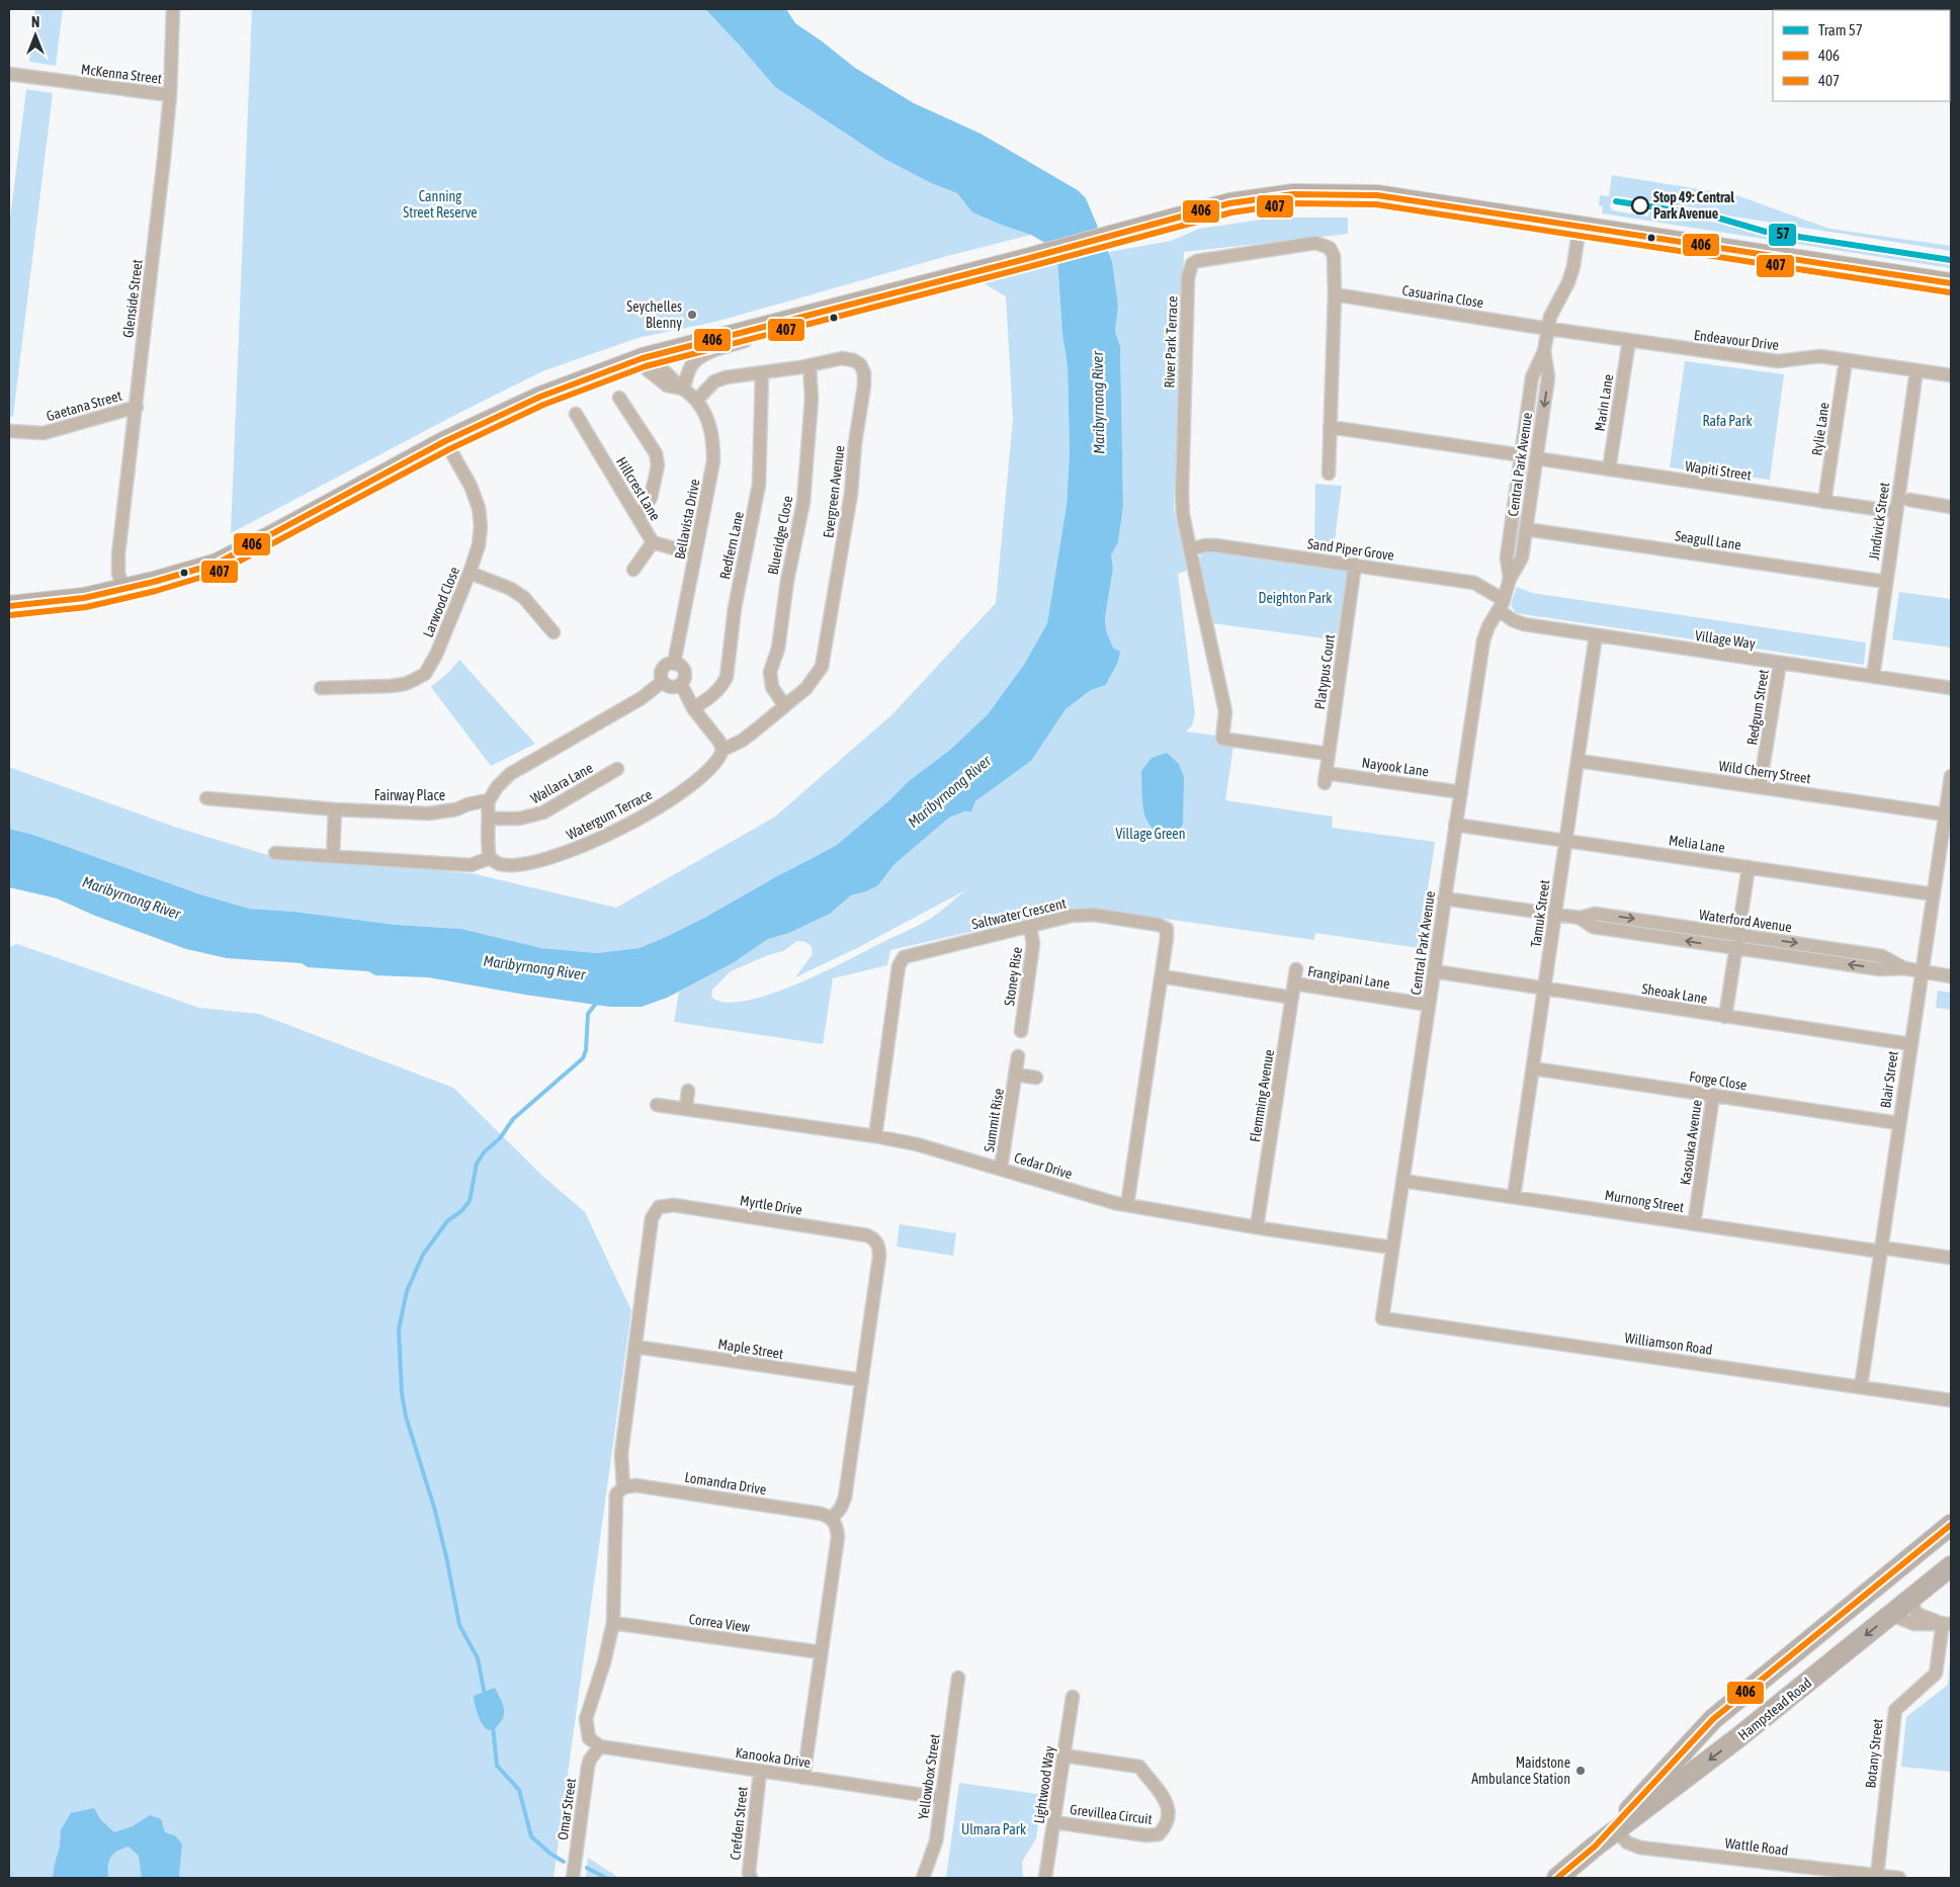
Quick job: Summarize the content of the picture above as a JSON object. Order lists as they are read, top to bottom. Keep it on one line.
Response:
{"streets":{"main road":["Hampstead Road"],"street":["McKenna Street","Casuarina Close","Glenside Street","Endeavour Drive","River Park Terrace","Marin Lane","Gaetana Street","Rylie Lane","Central Park Avenue","Wapiti Street","Hillcrest Lane","Evergreen Avenue","Bellavista Drive","Jindivick Street","Blueridge Close","Seagull Lane","Redfern Lane","Sand Piper Grove","Larwood Close","Village Way","Platypus Court","Redgum Street","Nayook Lane","Wild Cherry Street","Wallara Lane","Fairway Place","Watergum Terrace","Melia Lane","Saltwater Crescent","Tamuk Street","Waterford Avenue","Stoney Rise","Frangipani Lane","Sheoak Lane","Blair Street","Forge Close","Flemming Avenue","Summit Rise","Kasouka Avenue","Cedar Drive","Murnong Street","Myrtle Drive","Williamson Road","Maple Street","Lomandra Drive","Correa View","Botany Street","Kanooka Drive","Yellowbox Street","Lightwood Way","Omar Street","Grevillea Circuit","Crefden Street","Wattle Road"]},"crossings":[["McKenna Street","Glenside Street"],["Casuarina Close","Endeavour Drive"],["Casuarina Close","River Park Terrace"],["Casuarina Close","Central Park Avenue"],["Glenside Street","Gaetana Street"],["Endeavour Drive","Marin Lane"],["Endeavour Drive","Rylie Lane"],["Endeavour Drive","Central Park Avenue"],["Endeavour Drive","Jindivick Street"],["River Park Terrace","Sand Piper Grove"],["River Park Terrace","Platypus Court"],["Marin Lane","Wapiti Street"],["Rylie Lane","Wapiti Street"],["Central Park Avenue","Wapiti Street"],["Central Park Avenue","Seagull Lane"],["Central Park Avenue","Sand Piper Grove"],["Central Park Avenue","Village Way"],["Central Park Avenue","Nayook Lane"],["Central Park Avenue","Melia Lane"],["Central Park Avenue","Waterford Avenue"],["Central Park Avenue","Frangipani Lane"],["Central Park Avenue","Sheoak Lane"],["Central Park Avenue","Cedar Drive"],["Central Park Avenue","Murnong Street"],["Central Park Avenue","Williamson Road"],["Wapiti Street","Jindivick Street"],["Hillcrest Lane","Bellavista Drive"],["Evergreen Avenue","Bellavista Drive"],["Evergreen Avenue","Blueridge Close"],["Evergreen Avenue","Redfern Lane"],["Evergreen Avenue","Watergum Terrace"],["Jindivick Street","Seagull Lane"],["Jindivick Street","Village Way"],["Sand Piper Grove","Village Way"],["Sand Piper Grove","Platypus Court"],["Village Way","Redgum Street"],["Village Way","Tamuk Street"],["Platypus Court","Nayook Lane"],["Redgum Street","Wild Cherry Street"],["Wild Cherry Street","Tamuk Street"],["Wild Cherry Street","Blair Street"],["Melia Lane","Tamuk Street"],["Melia Lane","Blair Street"],["Saltwater Crescent","Stoney Rise"],["Saltwater Crescent","Cedar Drive"],["Tamuk Street","Waterford Avenue"],["Tamuk Street","Sheoak Lane"],["Tamuk Street","Forge Close"],["Tamuk Street","Murnong Street"],["Waterford Avenue","Blair Street"],["Frangipani Lane","Flemming Avenue"],["Sheoak Lane","Blair Street"],["Blair Street","Forge Close"],["Blair Street","Murnong Street"],["Blair Street","Williamson Road"],["Forge Close","Kasouka Avenue"],["Flemming Avenue","Cedar Drive"],["Summit Rise","Cedar Drive"],["Kasouka Avenue","Murnong Street"],["Myrtle Drive","Maple Street"],["Myrtle Drive","Lomandra Drive"],["Hampstead Road","Wattle Road"],["Botany Street","Wattle Road"],["Kanooka Drive","Yellowbox Street"],["Kanooka Drive","Omar Street"],["Kanooka Drive","Crefden Street"],["Lightwood Way","Grevillea Circuit"]],"water":["Maribyrnong River"],"parks":["Canning Street Reserve","Rafa Park","Deighton Park","Village Green","Ulmara Park"],"places":["Stop 49: Central Park Avenue","Seychelles Blenny","Maidstone Ambulance Station"],"lines":["transit line 406","tram line 57","transit line 407"],"legend":["Tram 57","406","407"],"north":"top"}
